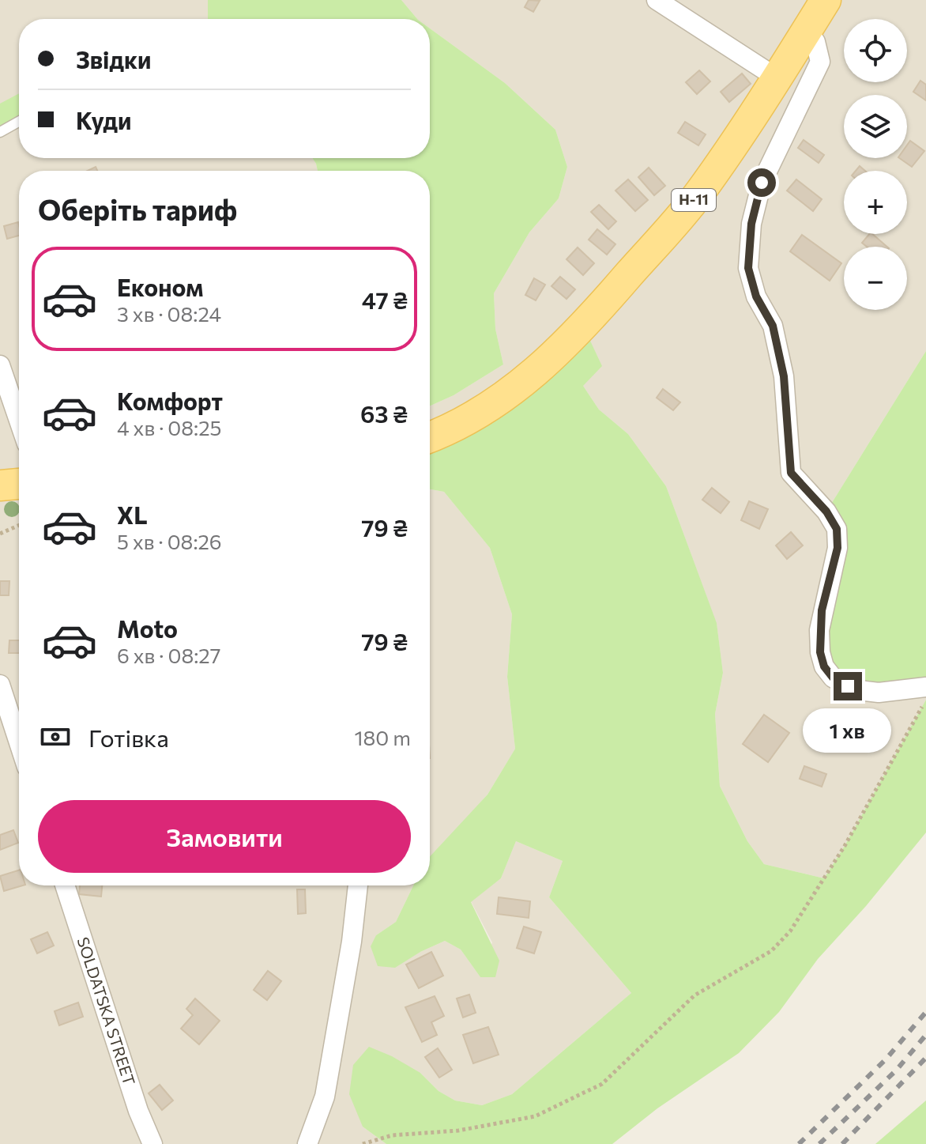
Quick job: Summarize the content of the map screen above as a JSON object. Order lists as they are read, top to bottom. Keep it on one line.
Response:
{"streets":{"main road":["Н-11"],"street":["SOLDATSKA STREET"]},"page":{"map_buttons":["+","−"],"banner":["Звідки","Куди"],"heading":"Оберіть тариф","list":[{"name":"Економ","note":"3 хв · 08:24","value":"47 ₴"},{"name":"Комфорт","note":"4 хв · 08:25","value":"63 ₴"},{"name":"XL","note":"5 хв · 08:26","value":"79 ₴"},{"name":"Moto","note":"6 хв · 08:27","value":"79 ₴"}],"pay":["Готівка","180 m"],"bubble":"1 хв","buttons":"Замовити"}}
